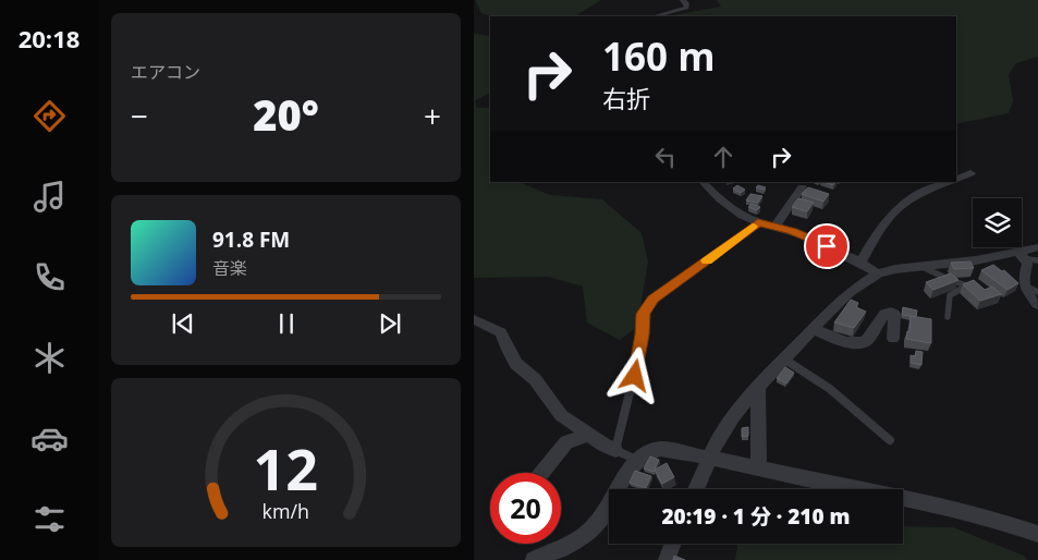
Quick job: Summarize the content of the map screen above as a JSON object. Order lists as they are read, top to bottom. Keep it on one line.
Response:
{"page":{"tabs":"20:18","tile":"エアコン","turn":["160 m","右折"],"heat":["−","20°","+"],"song":["91.8 FM","音楽"],"limit":"20","trip":"20:19 · 1 分 · 210 m","gauge":["12","km/h"]}}
